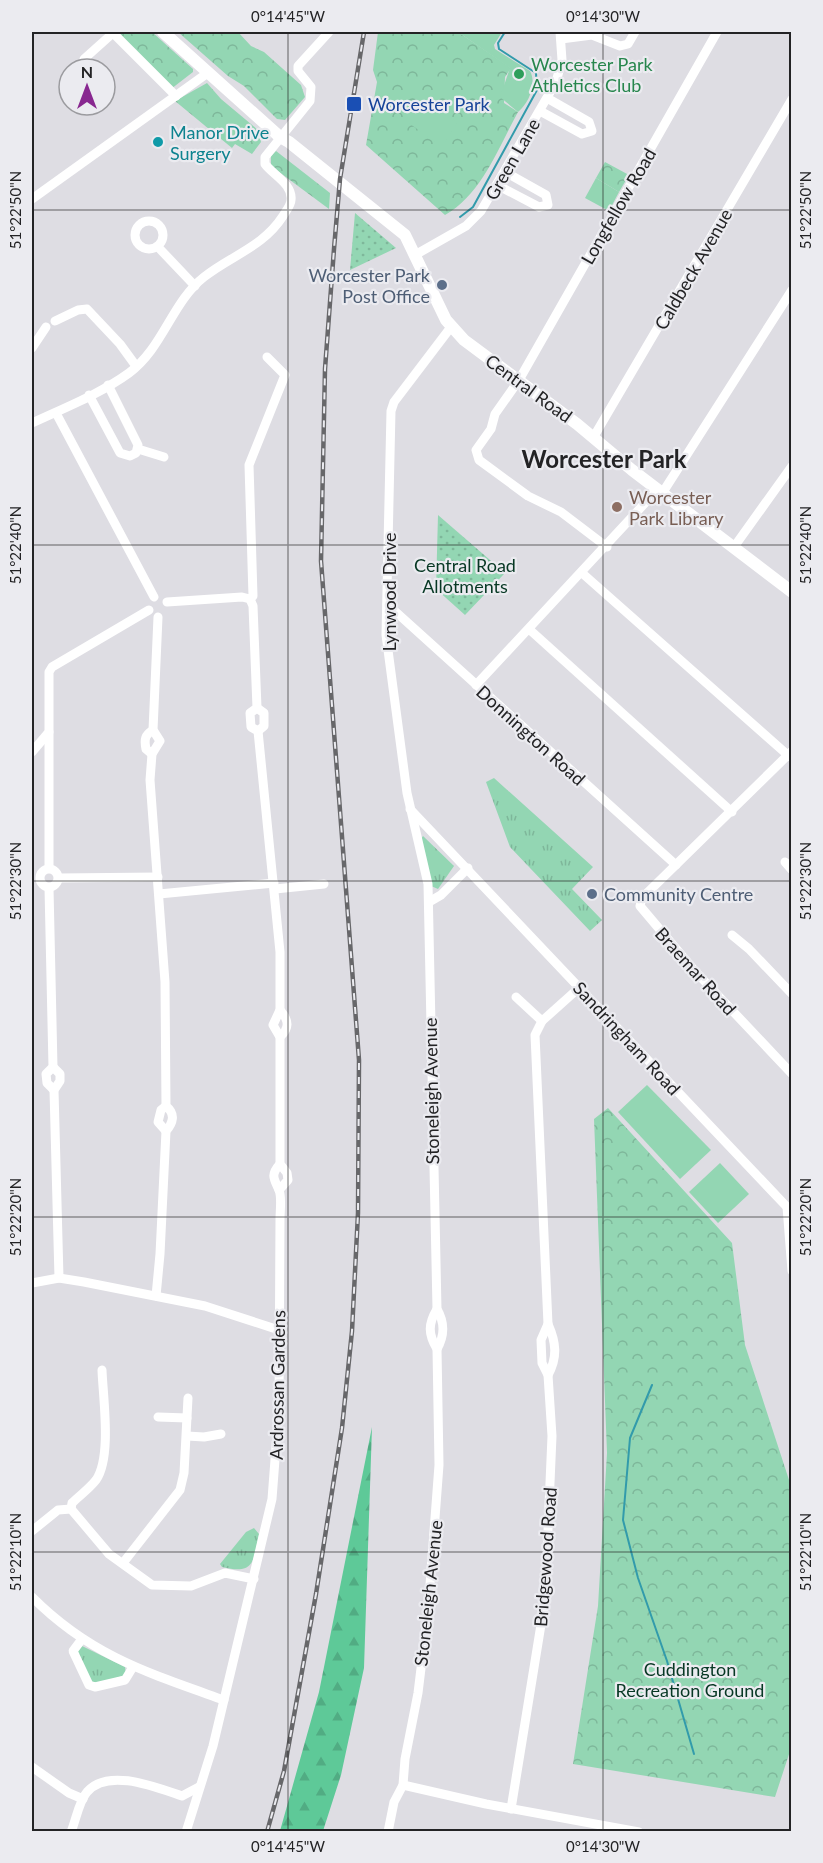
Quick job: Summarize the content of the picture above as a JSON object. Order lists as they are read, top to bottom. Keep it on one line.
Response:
{"streets":{"main road":["Central Road"],"street":["Green Lane","Longfellow Road","Caldbeck Avenue","Lynwood Drive","Donnington Road","Braemar Road","Sandringham Road","Stoneleigh Avenue","Ardrossan Gardens","Bridgewood Road"]},"crossings":[["Green Lane","Central Road"],["Longfellow Road","Central Road"],["Caldbeck Avenue","Central Road"],["Central Road","Lynwood Drive"],["Lynwood Drive","Donnington Road"],["Lynwood Drive","Sandringham Road"],["Lynwood Drive","Stoneleigh Avenue"],["Donnington Road","Braemar Road"]],"districts":["Worcester Park"],"parks":["Central Road Allotments","Cuddington Recreation Ground"],"places":{"other":["Worcester Park Athletics Club","Manor Drive Surgery","Worcester Park Post Office","Worcester Park Library","Community Centre"],"transit":["Worcester Park"]},"north":"top","coordinates":["0°14'45\"W","0°14'30\"W","51°22'50\"N","51°22'40\"N","51°22'30\"N","51°22'20\"N","51°22'10\"N"]}
